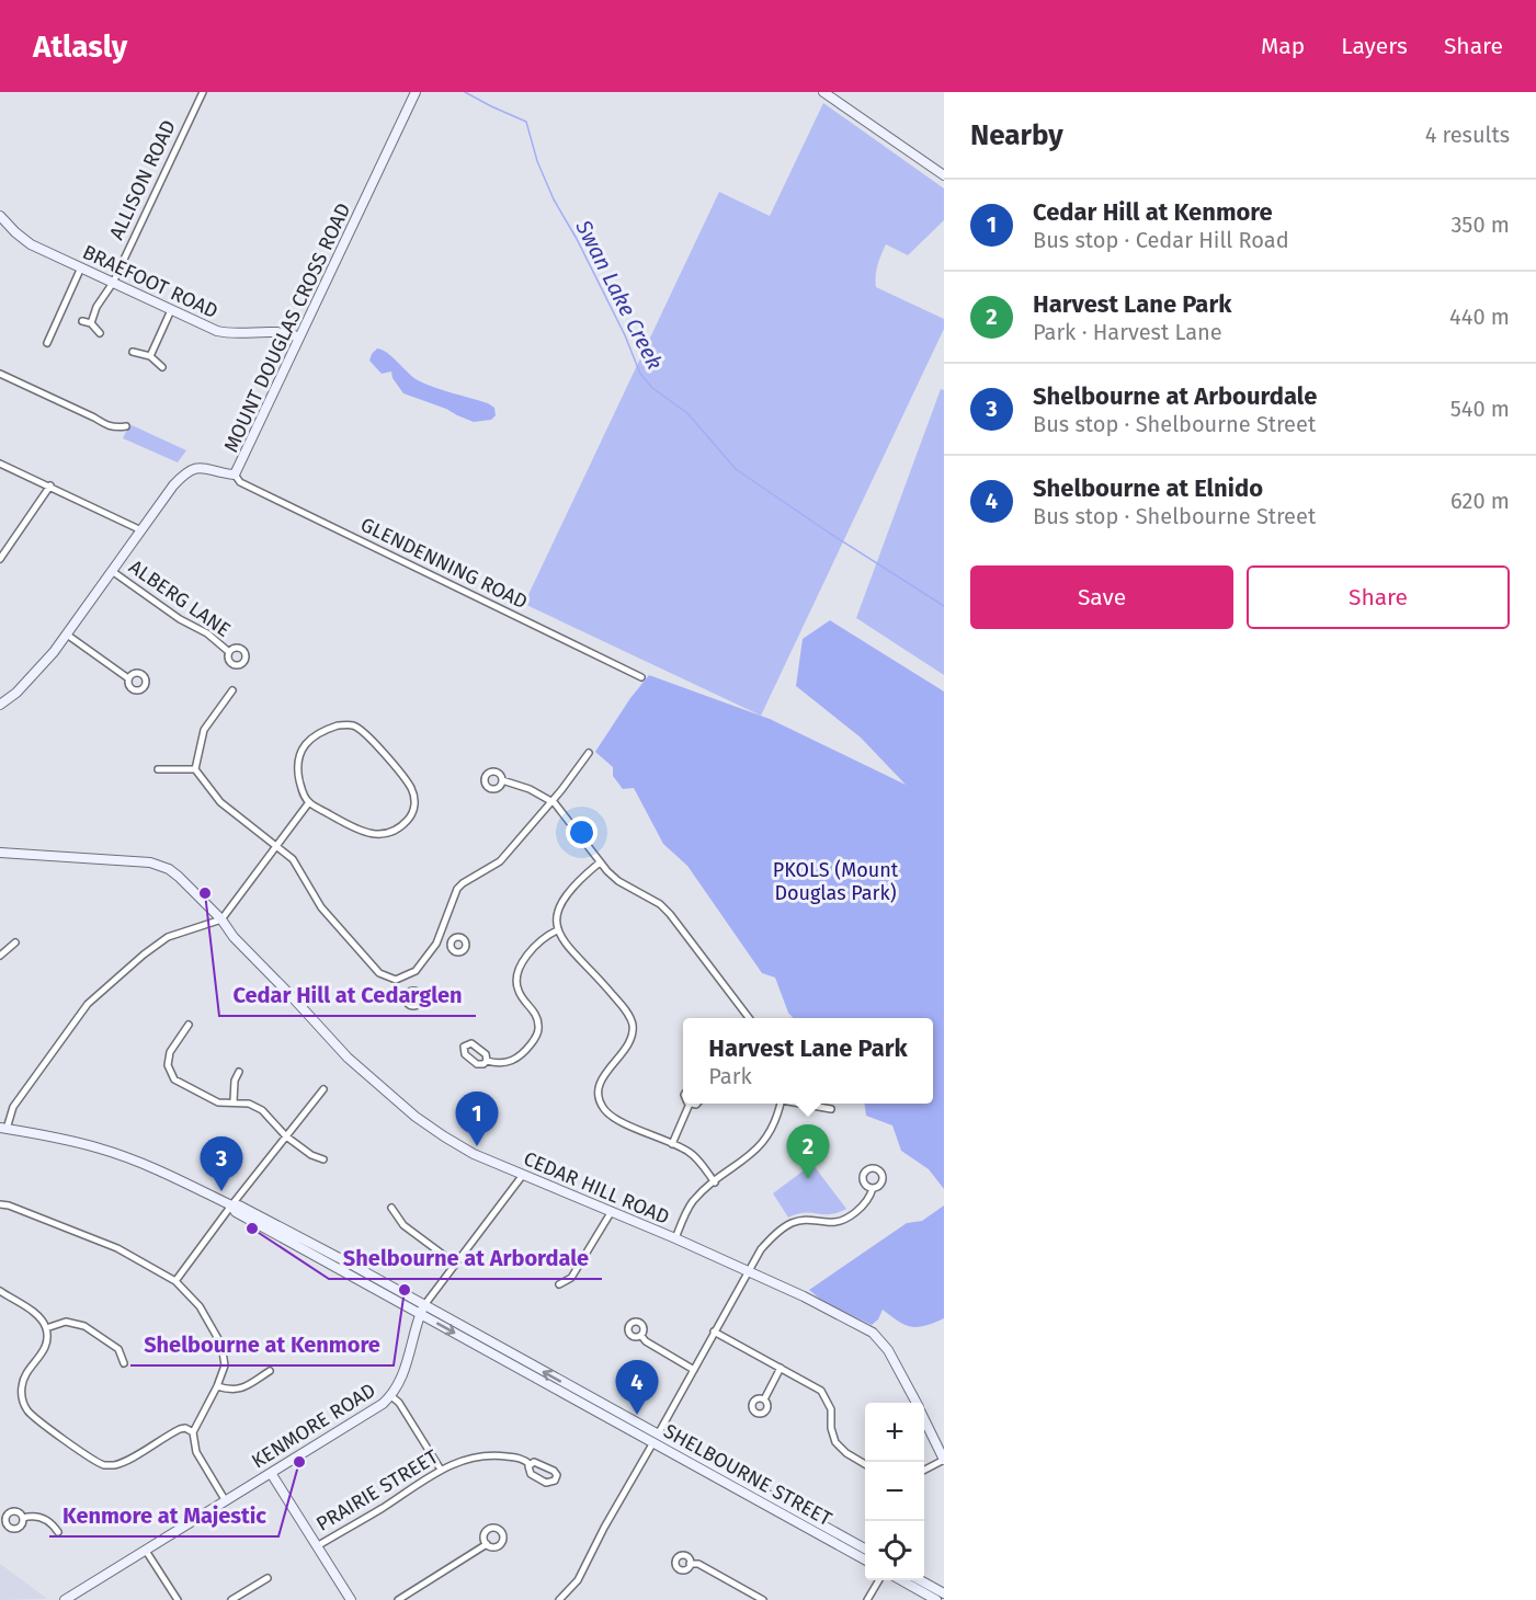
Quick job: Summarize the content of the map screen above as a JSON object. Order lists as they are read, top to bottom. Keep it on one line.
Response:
{"streets":{"street":["ALLISON ROAD","BRAEFOOT ROAD","MOUNT DOUGLAS CROSS ROAD","GLENDENNING ROAD","ALBERG LANE","CEDAR HILL ROAD","KENMORE ROAD","SHELBOURNE STREET","PRAIRIE STREET"]},"crossings":[["ALLISON ROAD","BRAEFOOT ROAD"],["BRAEFOOT ROAD","MOUNT DOUGLAS CROSS ROAD"],["MOUNT DOUGLAS CROSS ROAD","GLENDENNING ROAD"],["MOUNT DOUGLAS CROSS ROAD","ALBERG LANE"],["CEDAR HILL ROAD","KENMORE ROAD"],["KENMORE ROAD","SHELBOURNE STREET"]],"water":["Swan Lake Creek"],"parks":["PKOLS (Mount Douglas Park)"],"places":["Cedar Hill at Cedarglen","Shelbourne at Arbordale","Shelbourne at Kenmore","Kenmore at Majestic"],"page":{"header":"Atlasly","nav":["Map","Layers","Share"],"heading":["Nearby","4 results"],"list":[{"mark":"1","name":"Cedar Hill at Kenmore","note":"Bus stop · Cedar Hill Road","value":"350 m"},{"mark":"2","name":"Harvest Lane Park","note":"Park · Harvest Lane","value":"440 m"},{"mark":"3","name":"Shelbourne at Arbourdale","note":"Bus stop · Shelbourne Street","value":"540 m"},{"mark":"4","name":"Shelbourne at Elnido","note":"Bus stop · Shelbourne Street","value":"620 m"}],"buttons":["Save","Share"],"popup":["Harvest Lane Park","Park"],"pins":["1","2","3","4"],"map_buttons":["+","−"]}}
